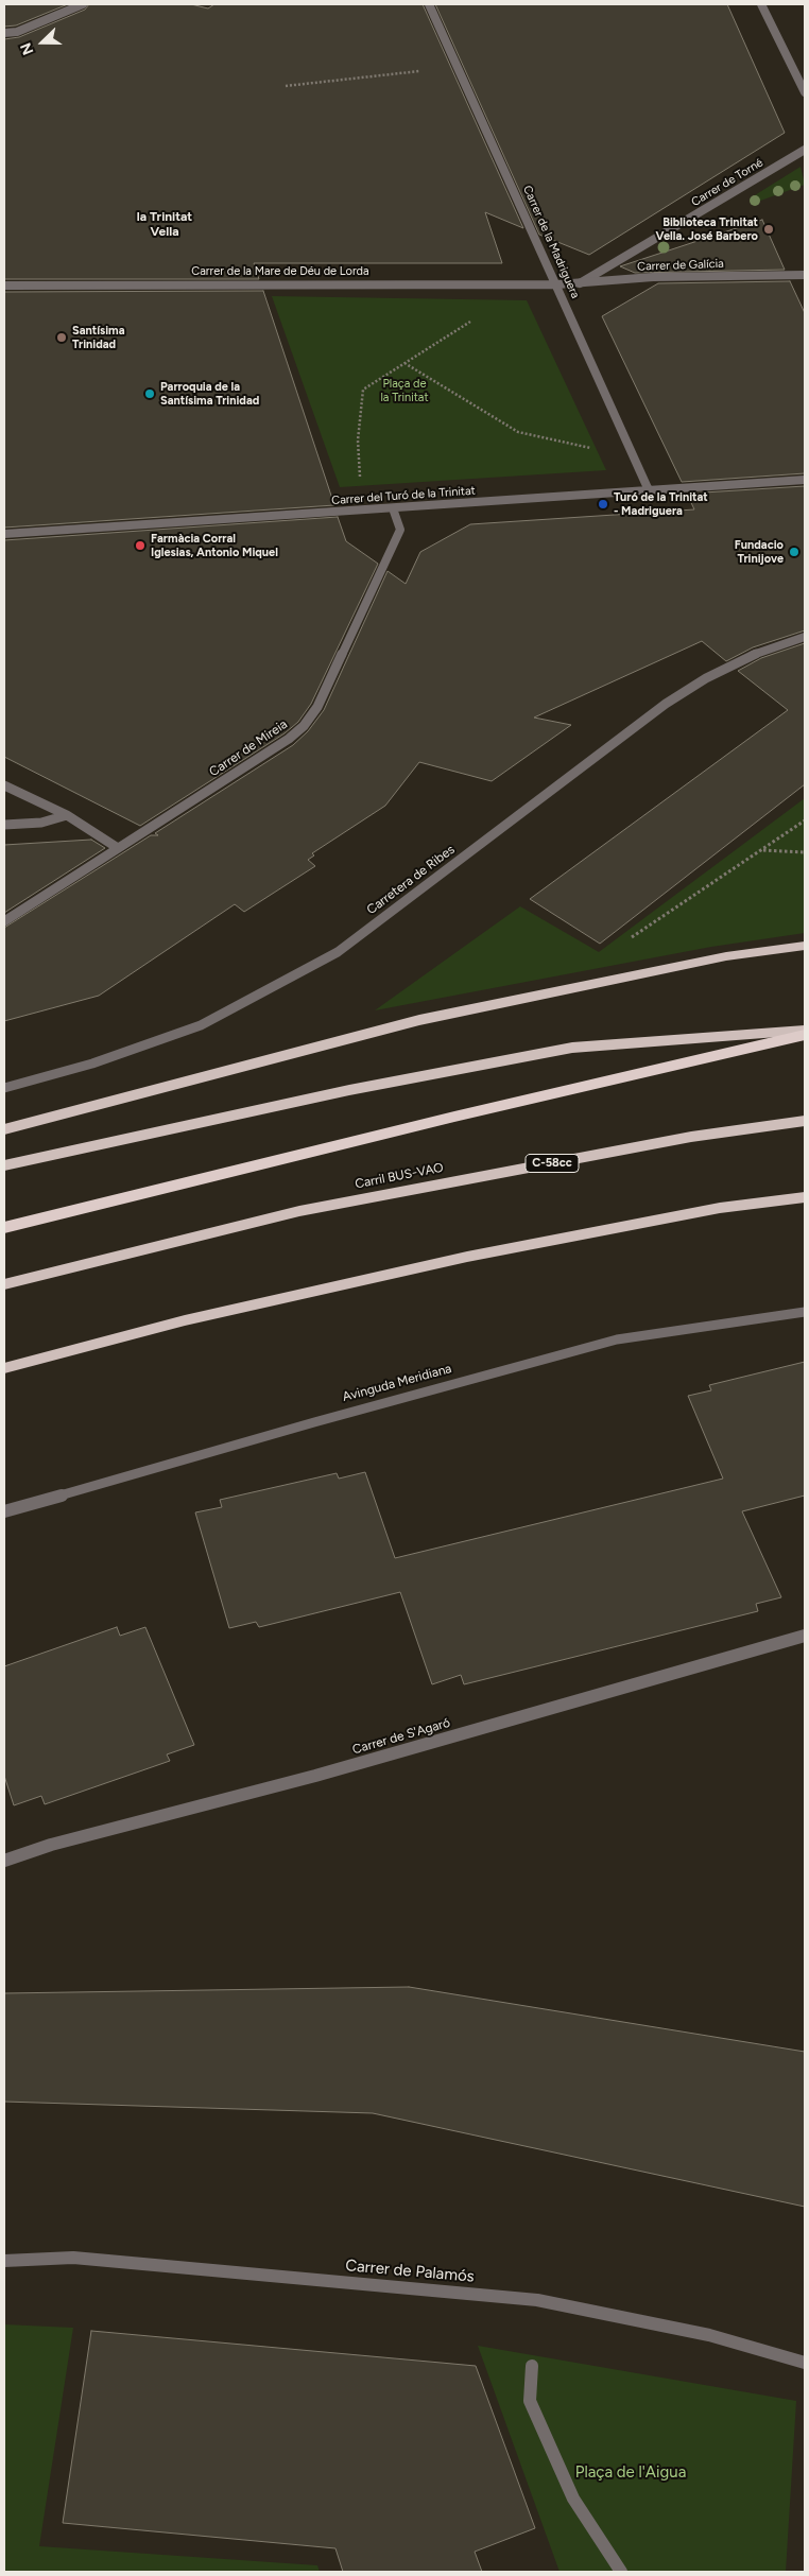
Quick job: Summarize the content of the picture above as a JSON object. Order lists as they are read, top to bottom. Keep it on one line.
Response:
{"streets":{"highway":["C-58cc","Carril BUS-VAO"],"street":["Carrer de Torné","Carrer de la Madriguera","Carrer de Galícia","Carrer de la Mare de Déu de Lorda","Carrer del Turó de la Trinitat","Carrer de Mireia","Carretera de Ribes","Avinguda Meridiana","Carrer de S'Agaró","Carrer de Palamós"]},"crossings":[["Carrer de Torné","Carrer de Galícia"],["Carrer de la Madriguera","Carrer de Galícia"],["Carrer de la Madriguera","Carrer de la Mare de Déu de Lorda"],["Carrer de la Madriguera","Carrer del Turó de la Trinitat"],["Carrer de Galícia","Carrer de la Mare de Déu de Lorda"],["Carrer del Turó de la Trinitat","Carrer de Mireia"]],"districts":["la Trinitat Vella"],"parks":["Plaça de la Trinitat","Plaça de l'Aigua"],"places":["Biblioteca Trinitat Vella. José Barbero","Santísima Trinidad","Parroquia de la Santísima Trinidad","Turó de la Trinitat - Madriguera","Farmàcia Corral Iglesias, Antonio Miquel","Fundacio Trinijove"],"north":"left"}
